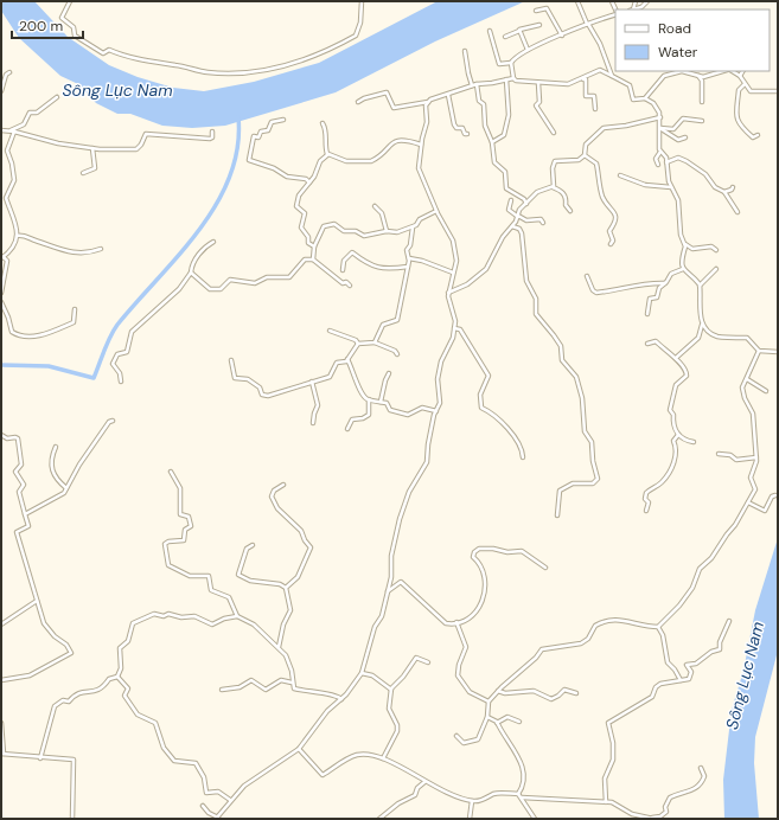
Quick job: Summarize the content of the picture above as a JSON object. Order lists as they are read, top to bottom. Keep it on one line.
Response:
{"water":["Sông Lục Nam"],"legend":["Road","Water"],"scale_bar":"200 m"}
